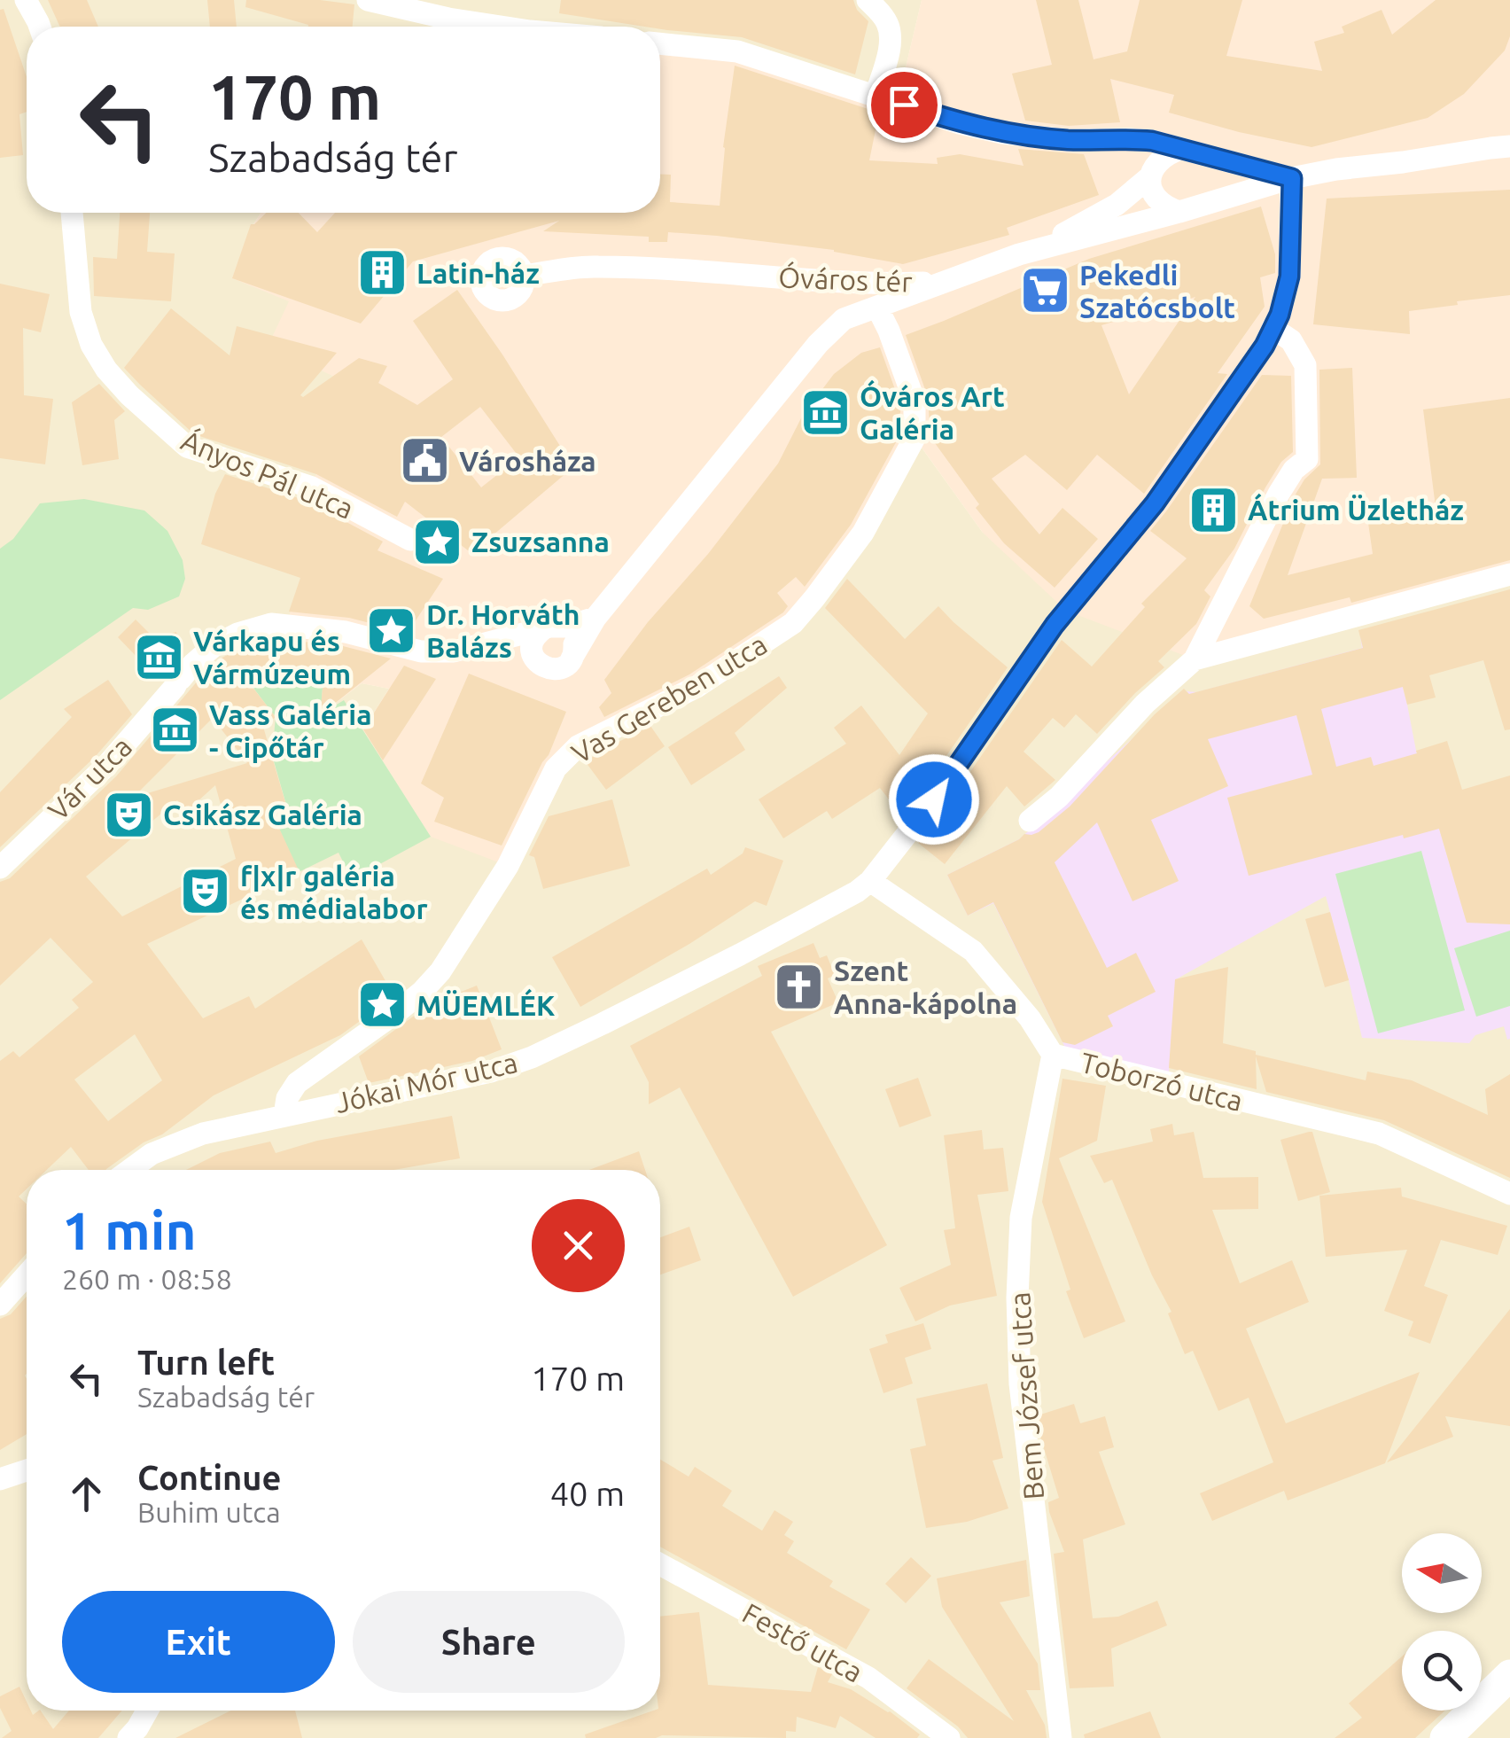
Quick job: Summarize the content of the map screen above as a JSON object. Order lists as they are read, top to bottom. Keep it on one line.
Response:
{"streets":{"street":["Óváros tér","Ányos Pál utca","Vas Gereben utca","Vár utca","Toborzó utca","Jókai Mór utca","Bem József utca","Festő utca"]},"crossings":[["Óváros tér","Vas Gereben utca"],["Óváros tér","Vár utca"],["Vas Gereben utca","Jókai Mór utca"],["Toborzó utca","Jókai Mór utca"],["Toborzó utca","Bem József utca"]],"places":{"building":["Latin-ház","Átrium Üzletház"],"supermarket":["Pekedli Szatócsbolt"],"museum":["Óváros Art Galéria","Várkapu és Vármúzeum","Vass Galéria - Cipőtár"],"public building":["Városháza"],"place":["Zsuzsanna","Dr. Horváth Balázs","MÜEMLÉK"],"theatre":["Csikász Galéria","f|x|r galéria és médialabor"],"church":["Szent Anna-kápolna"]},"north":"left","page":{"turn":["170 m","Szabadság tér"],"heading":["1 min","260 m · 08:58"],"list":[{"name":"Turn left","note":"Szabadság tér","value":"170 m"},{"name":"Continue","note":"Buhim utca","value":"40 m"}],"buttons":["Exit","Share"]}}
